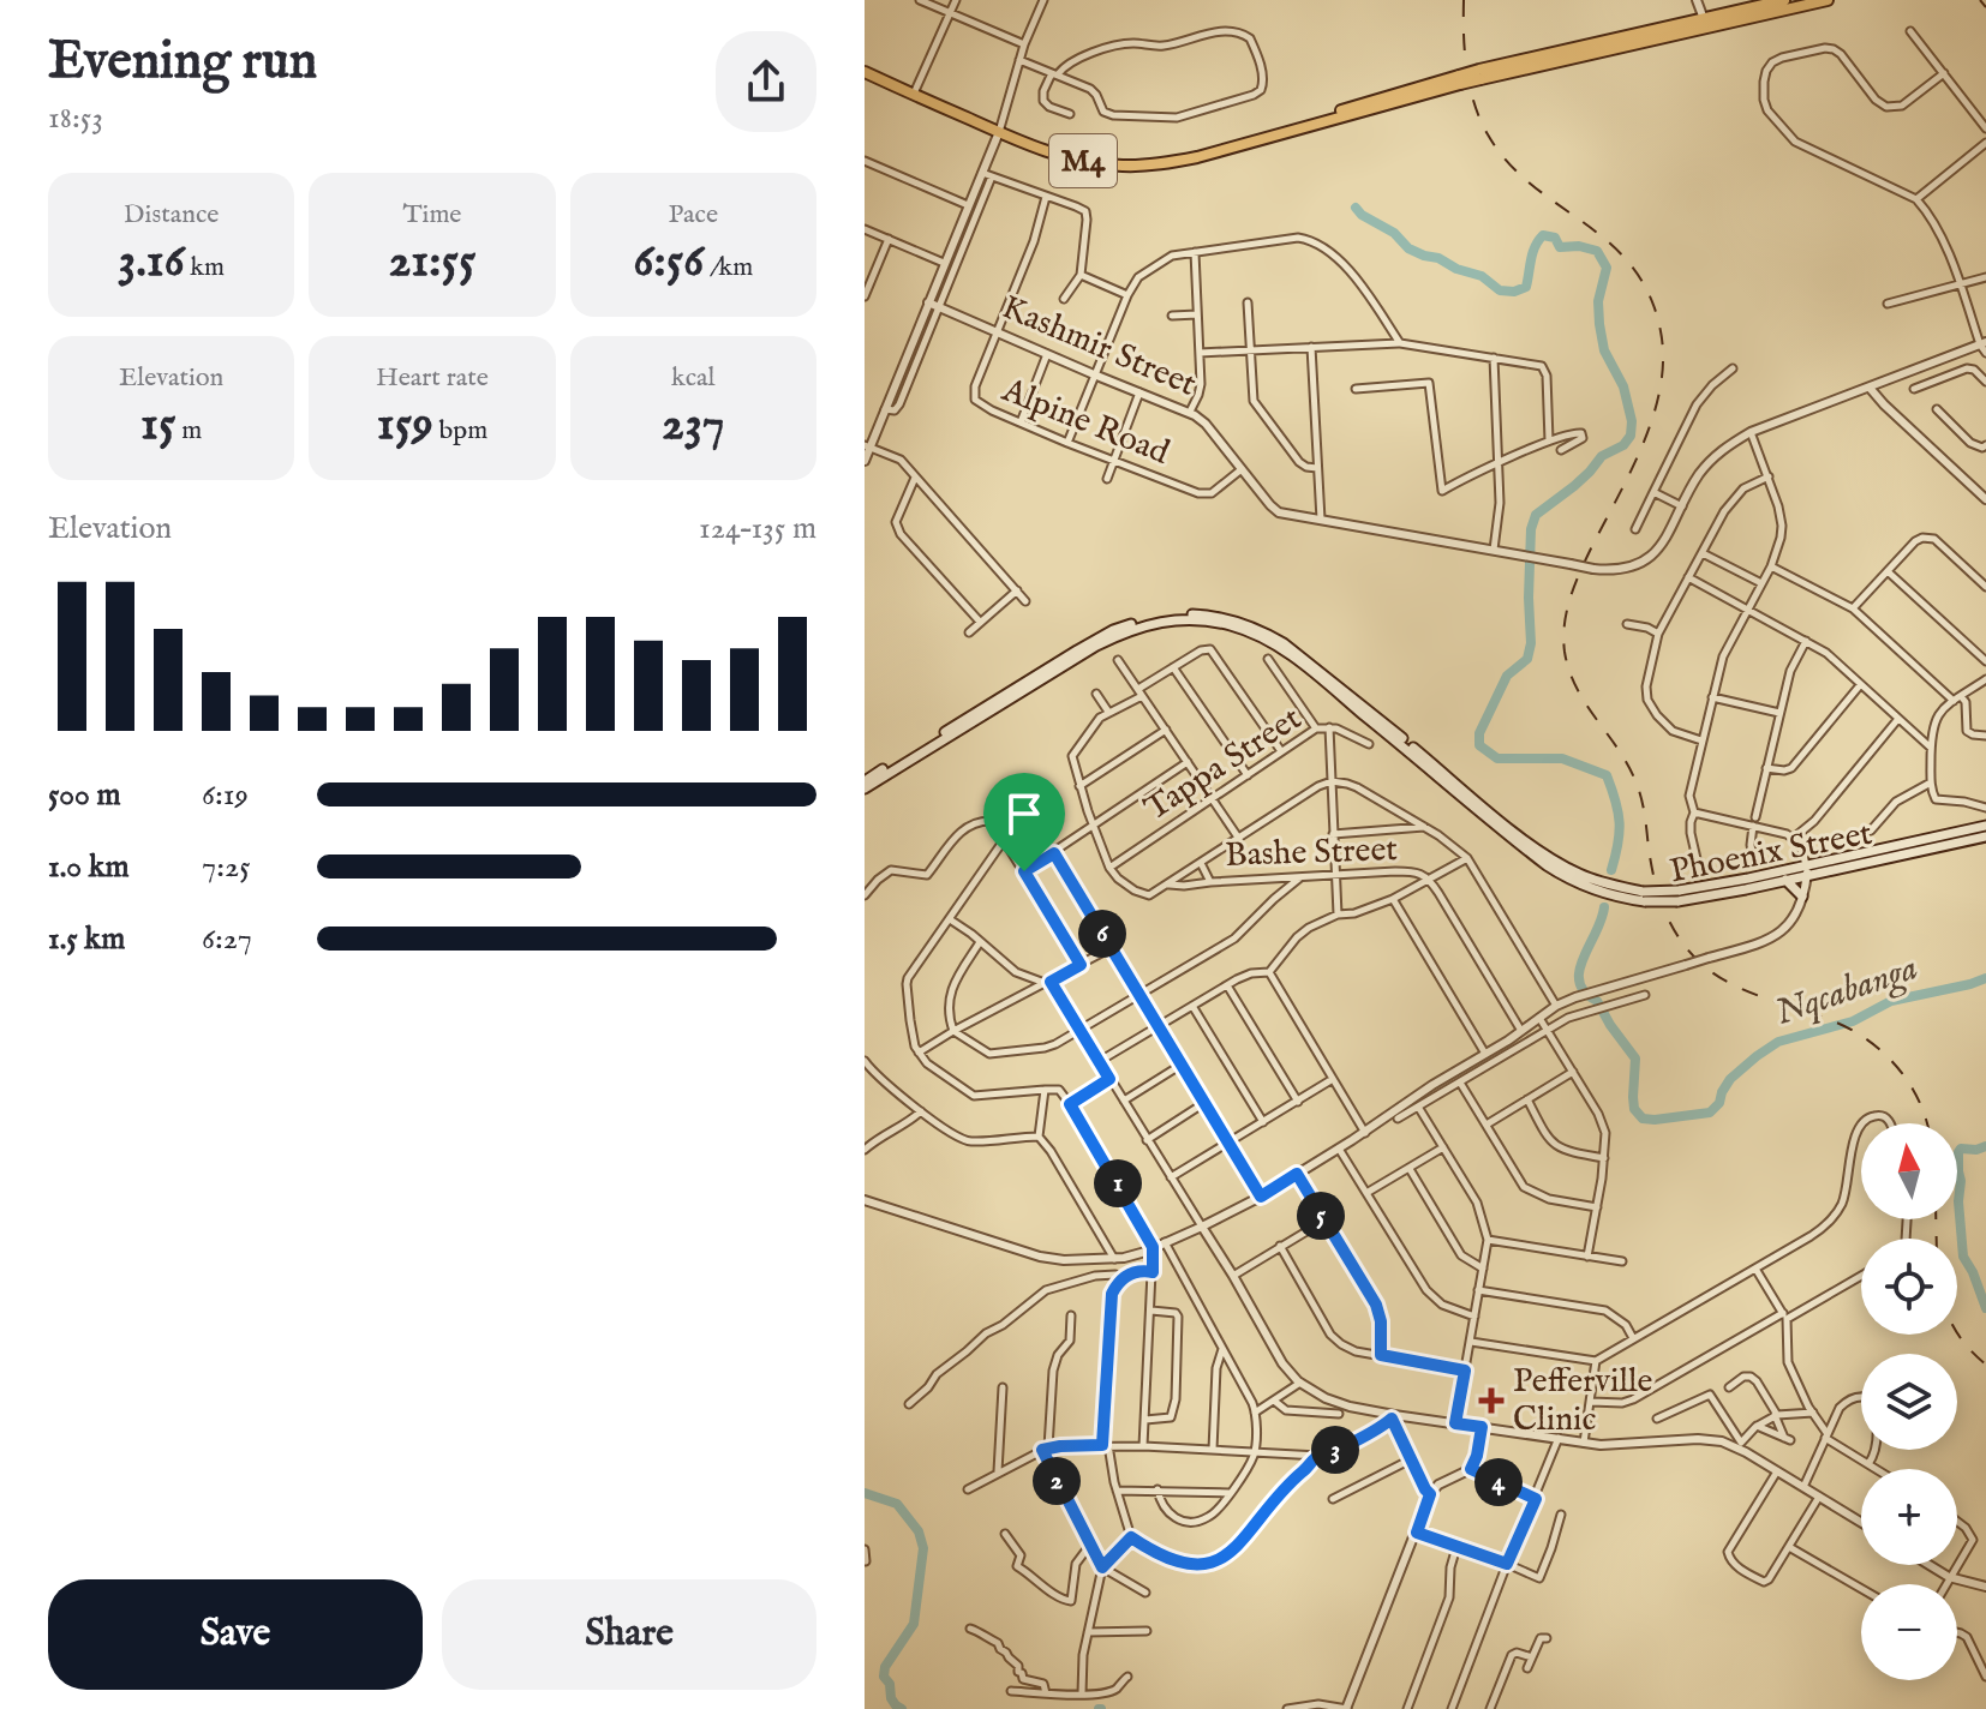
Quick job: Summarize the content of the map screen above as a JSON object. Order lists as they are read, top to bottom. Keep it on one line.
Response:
{"streets":{"main road":["M4","Phoenix Street"],"street":["Kashmir Street","Alpine Road","Tappa Street","Bashe Street"]},"crossings":[["Kashmir Street","Alpine Road"]],"water":["Nqcabanga"],"places":{"health":["Pefferville Clinic"]},"north":"top","page":{"heading":["Evening run","18:53"],"stats":[["Distance","3.16 km"],["Time","21:55"],["Pace","6:56 /km"],["Elevation","15 m"],["Heart rate","159 bpm"],["kcal","237"]],"chart":["Elevation","124–135 m"],"list":[{"name":"500 m","note":"6:19"},{"name":"1.0 km","note":"7:25"},{"name":"1.5 km","note":"6:27"}],"pins":["6","1","5","3","2","4"],"map_buttons":["+","−"],"buttons":["Save","Share"]}}
